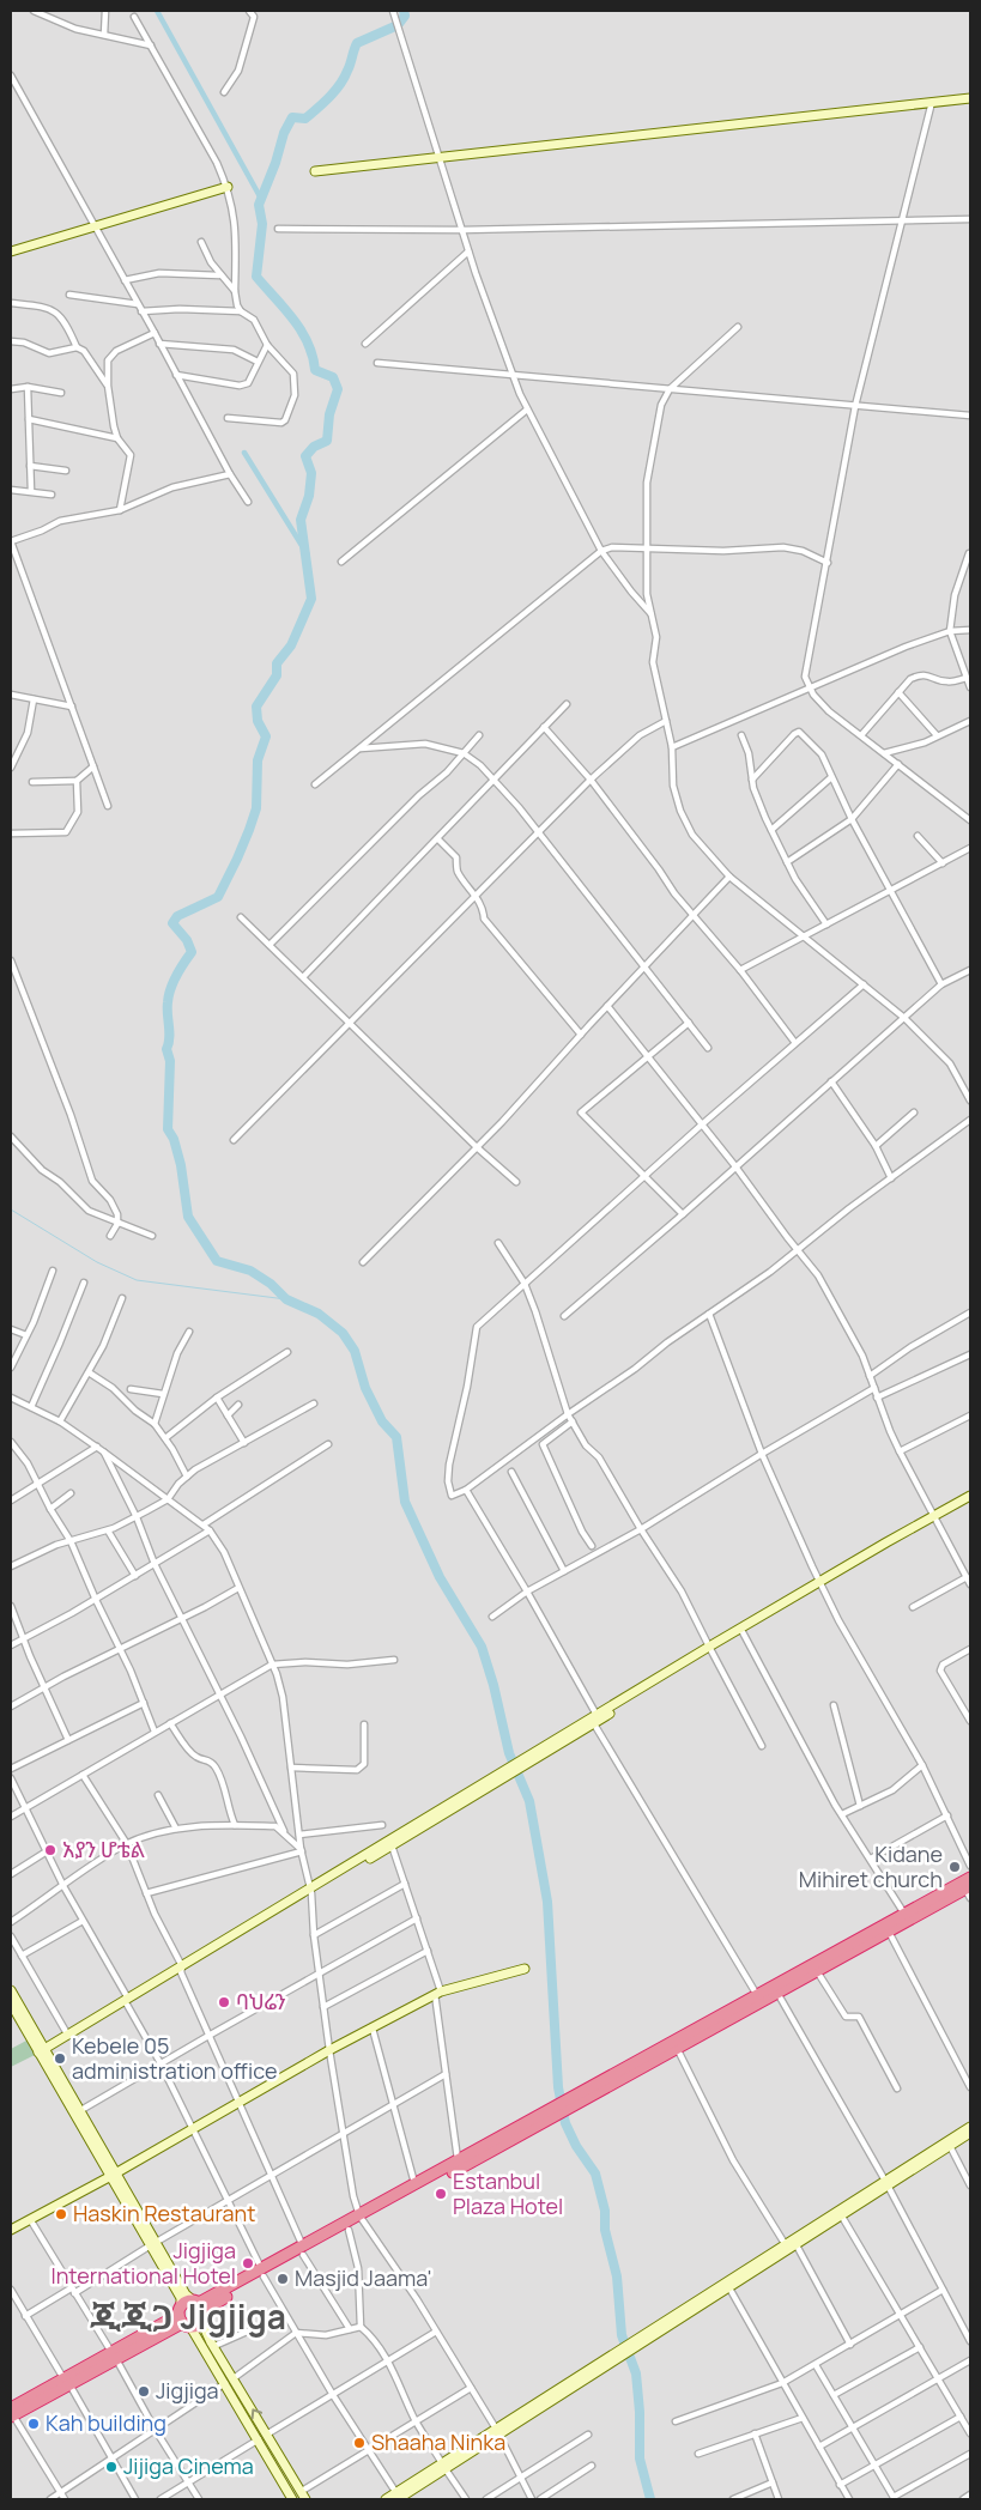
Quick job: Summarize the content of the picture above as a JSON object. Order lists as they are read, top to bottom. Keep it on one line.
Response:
{"districts":["ጂጂጋ Jigjiga"],"places":["አያን ሆቴል","Kidane Mihiret church","ባህሬን","Kebele 05 administration office","Estanbul Plaza Hotel","Haskin Restaurant","Jigjiga International Hotel","Masjid Jaama'","Jigjiga","Kah building","Shaaha Ninka","Jijiga Cinema"]}
